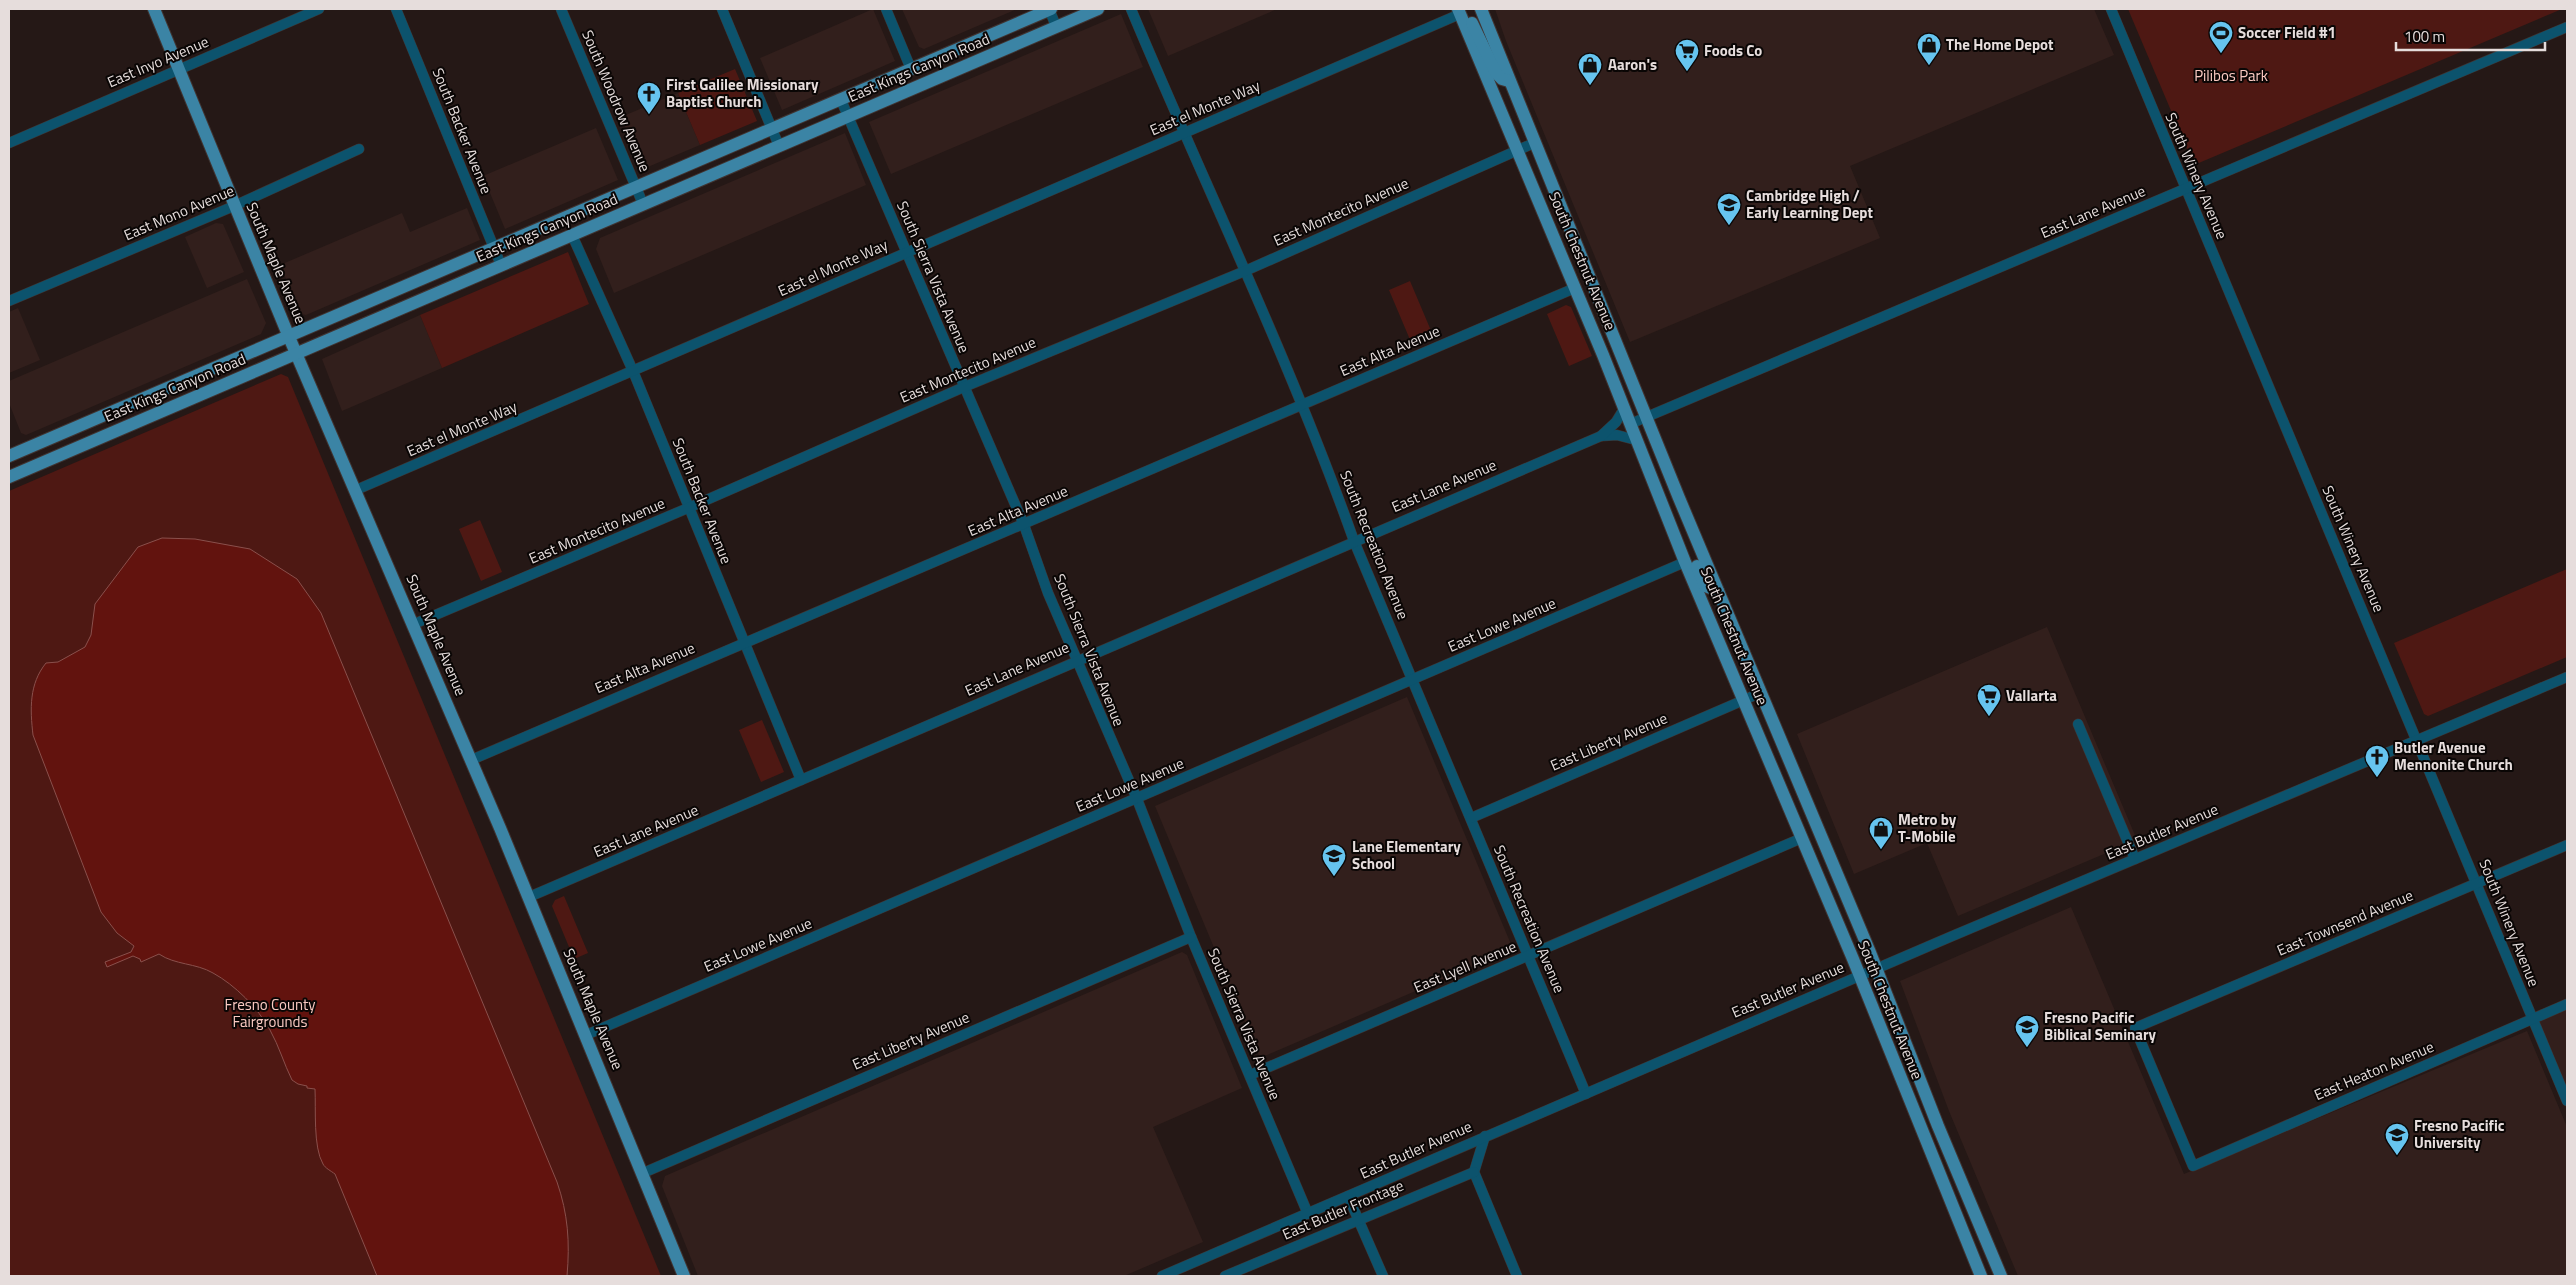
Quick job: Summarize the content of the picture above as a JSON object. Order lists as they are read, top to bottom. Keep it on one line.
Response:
{"streets":{"main road":["East Kings Canyon Road","South Chestnut Avenue","South Maple Avenue"],"street":["East Inyo Avenue","South Woodrow Avenue","East el Monte Way","South Backer Avenue","South Winery Avenue","East Montecito Avenue","East Lane Avenue","East Mono Avenue","South Sierra Vista Avenue","East Alta Avenue","South Recreation Avenue","East Lowe Avenue","East Liberty Avenue","East Butler Avenue","East Townsend Avenue","East Lyell Avenue","East Heaton Avenue","East Butler Frontage"]},"crossings":[["East Inyo Avenue","South Maple Avenue"],["East Kings Canyon Road","South Woodrow Avenue"],["East Kings Canyon Road","South Backer Avenue"],["East Kings Canyon Road","South Maple Avenue"],["East Kings Canyon Road","South Sierra Vista Avenue"],["East el Monte Way","South Backer Avenue"],["East el Monte Way","South Chestnut Avenue"],["East el Monte Way","South Maple Avenue"],["East el Monte Way","South Sierra Vista Avenue"],["East el Monte Way","South Recreation Avenue"],["South Backer Avenue","East Montecito Avenue"],["South Backer Avenue","East Lane Avenue"],["South Backer Avenue","East Alta Avenue"],["South Winery Avenue","East Lane Avenue"],["South Winery Avenue","East Butler Avenue"],["South Winery Avenue","East Townsend Avenue"],["South Winery Avenue","East Heaton Avenue"],["East Montecito Avenue","South Chestnut Avenue"],["East Montecito Avenue","South Maple Avenue"],["East Montecito Avenue","South Sierra Vista Avenue"],["East Montecito Avenue","South Recreation Avenue"],["East Lane Avenue","South Chestnut Avenue"],["East Lane Avenue","South Maple Avenue"],["East Lane Avenue","South Sierra Vista Avenue"],["East Lane Avenue","South Recreation Avenue"],["East Mono Avenue","South Maple Avenue"],["South Chestnut Avenue","East Alta Avenue"],["South Chestnut Avenue","East Lowe Avenue"],["South Chestnut Avenue","East Liberty Avenue"],["South Chestnut Avenue","East Butler Avenue"],["South Chestnut Avenue","East Lyell Avenue"],["South Maple Avenue","East Alta Avenue"],["South Maple Avenue","East Lowe Avenue"],["South Maple Avenue","East Liberty Avenue"],["South Sierra Vista Avenue","East Alta Avenue"],["South Sierra Vista Avenue","East Lowe Avenue"],["South Sierra Vista Avenue","East Liberty Avenue"],["South Sierra Vista Avenue","East Butler Avenue"],["South Sierra Vista Avenue","East Lyell Avenue"],["East Alta Avenue","South Recreation Avenue"],["South Recreation Avenue","East Lowe Avenue"],["South Recreation Avenue","East Liberty Avenue"],["South Recreation Avenue","East Butler Avenue"],["South Recreation Avenue","East Lyell Avenue"],["East Townsend Avenue","East Heaton Avenue"]],"parks":["Pilibos Park","Fresno County Fairgrounds"],"places":{"sports":["Soccer Field #1"],"shop":["The Home Depot","Aaron's","Metro by T-Mobile"],"supermarket":["Foods Co","Vallarta"],"church":["First Galilee Missionary Baptist Church","Butler Avenue Mennonite Church"],"school or university":["Cambridge High / Early Learning Dept","Lane Elementary School","Fresno Pacific Biblical Seminary","Fresno Pacific University"]},"scale_bar":"100 m"}
